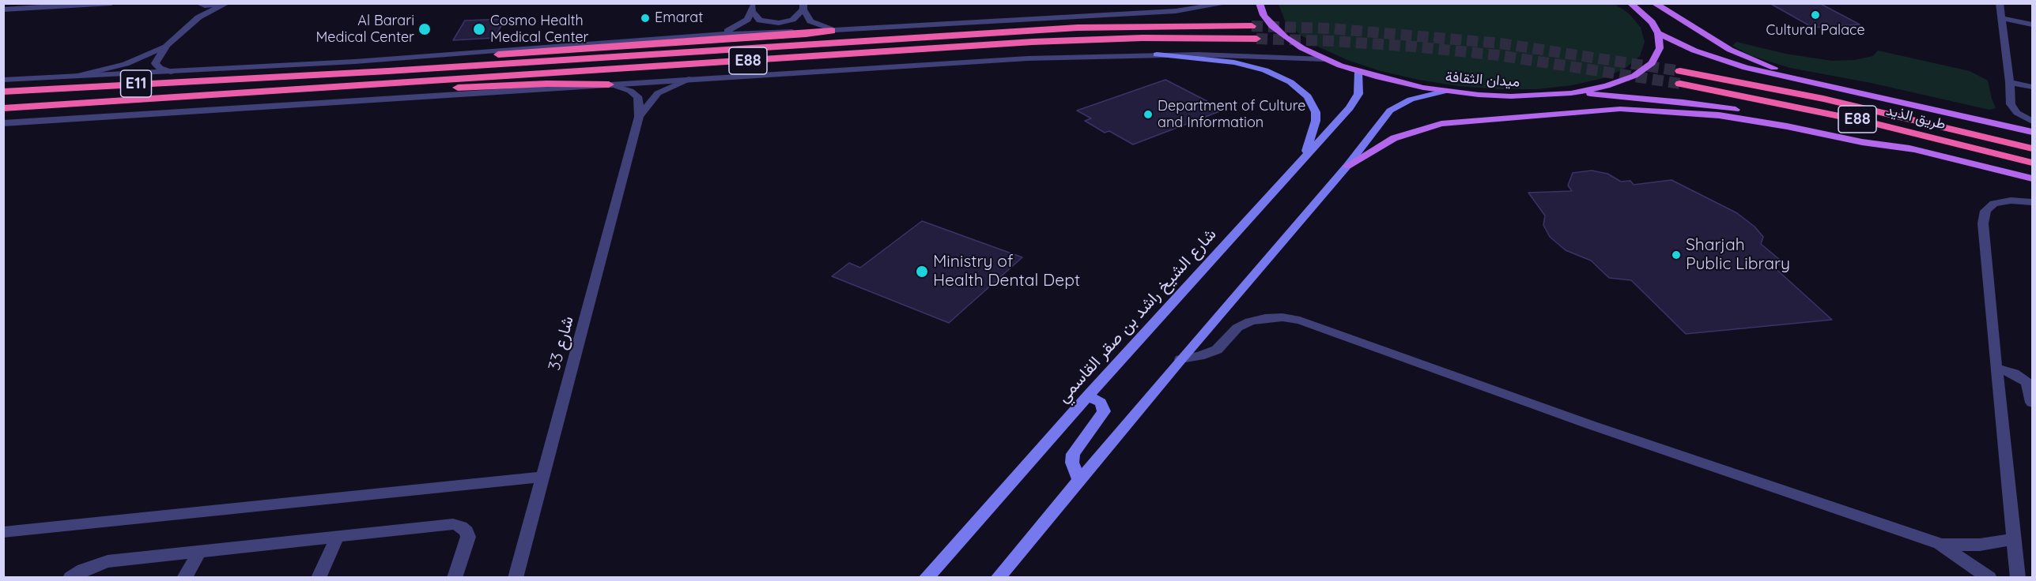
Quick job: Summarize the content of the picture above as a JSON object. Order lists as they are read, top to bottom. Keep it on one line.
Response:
{"streets":{"highway":["E88","E11","طريق الذيد"],"main road":["ميدان الثقافة","شارع الشيخ راشد بن صقر القاسمي"],"street":["شارع 33"]},"crossings":[["E88","E11"],["ميدان الثقافة","شارع الشيخ راشد بن صقر القاسمي"]],"places":["Cultural Palace","Emarat","Al Barari Medical Center","Cosmo Health Medical Center","Department of Culture and Information","Sharjah Public Library","Ministry of Health Dental Dept"]}
